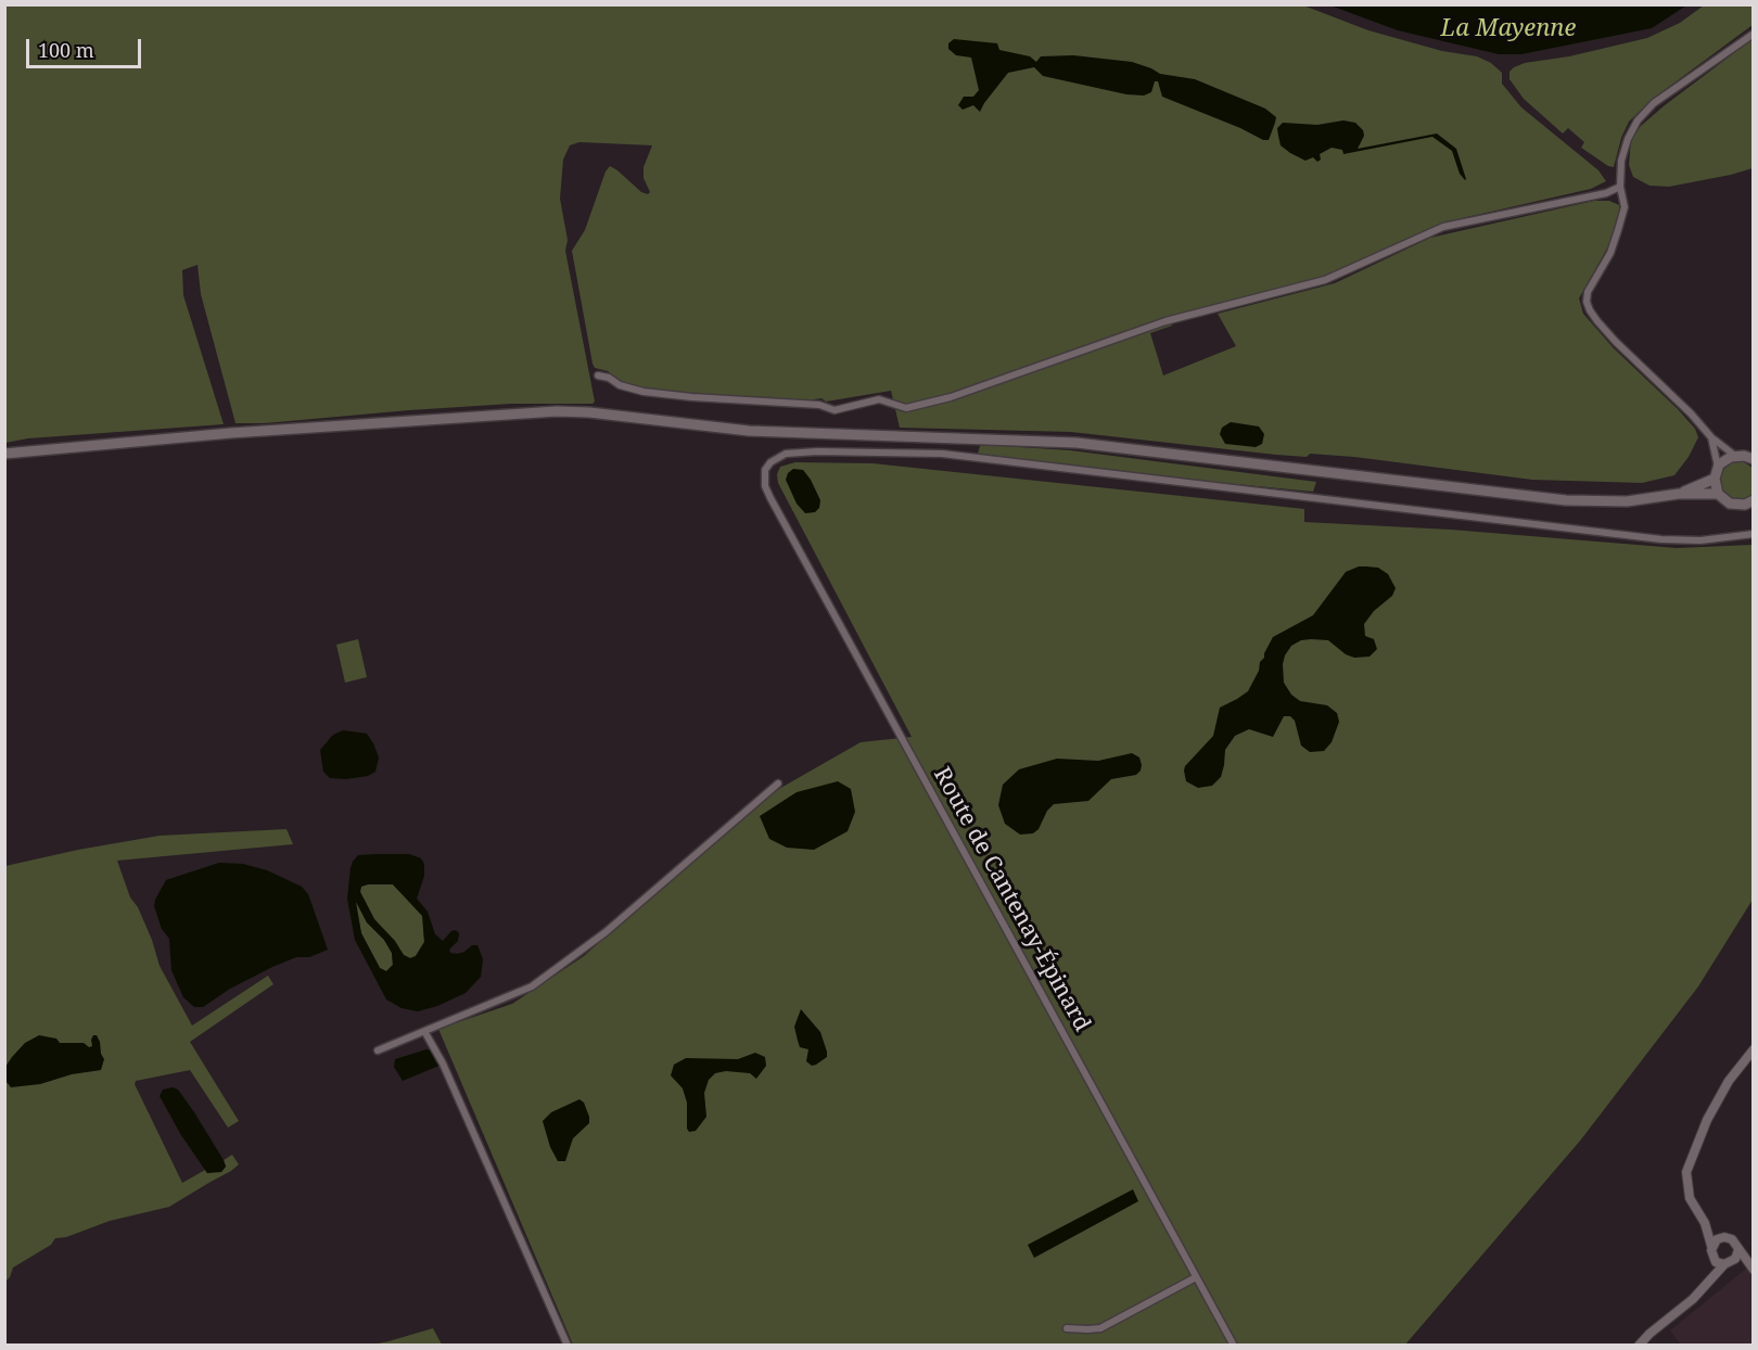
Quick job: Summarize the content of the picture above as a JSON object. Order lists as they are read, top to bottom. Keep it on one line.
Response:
{"streets":{"street":["Route de Cantenay-Épinard"]},"water":["La Mayenne"],"scale_bar":"100 m"}
